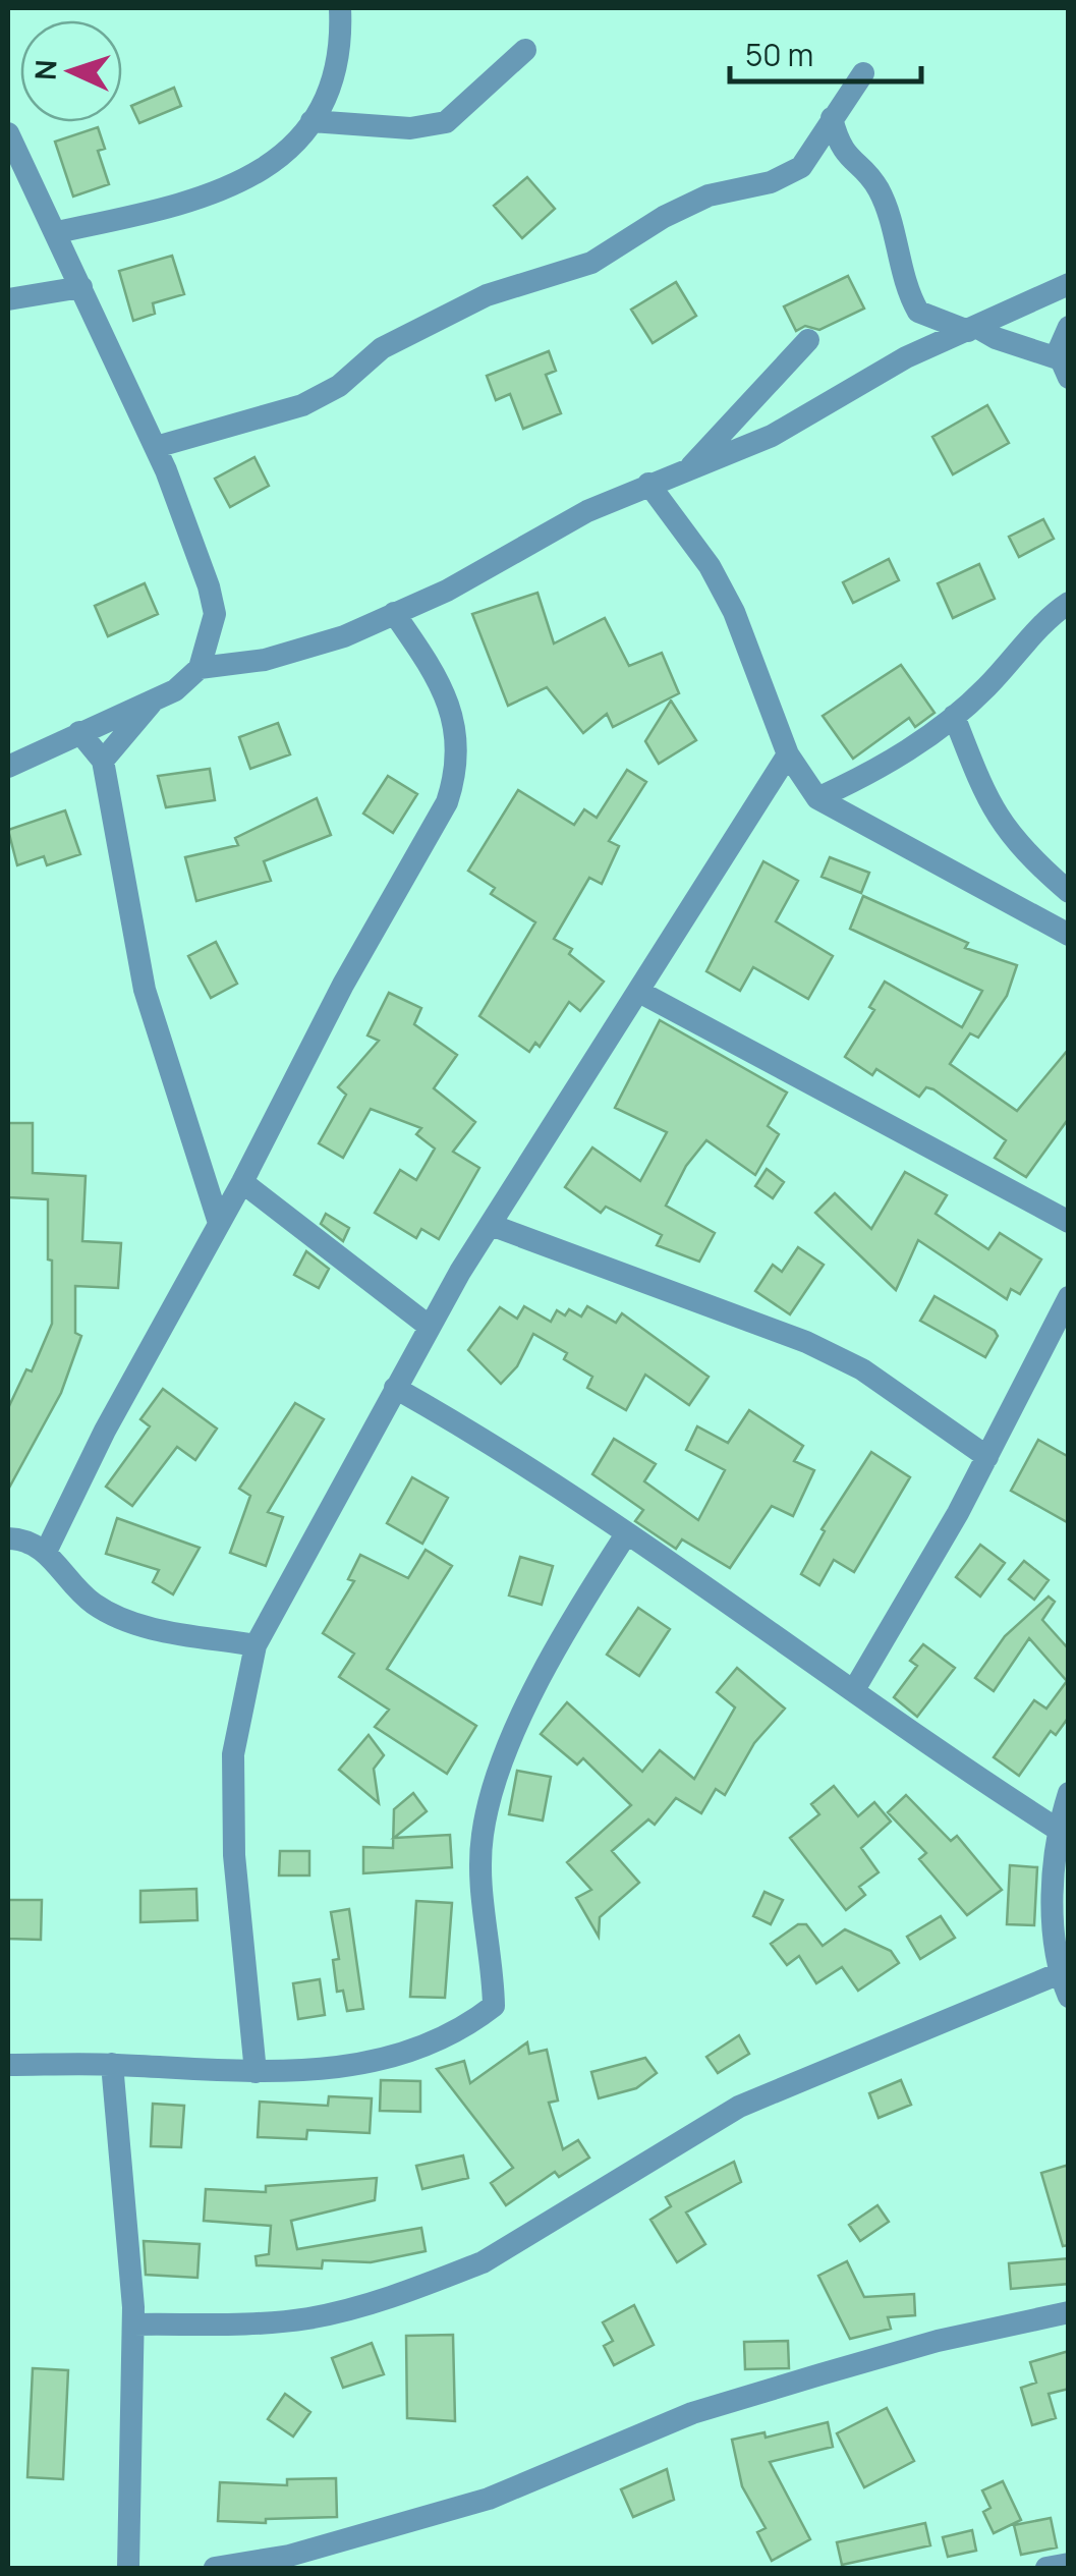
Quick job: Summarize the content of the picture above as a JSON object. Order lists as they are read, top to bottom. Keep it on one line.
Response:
{"scale_bar":"50 m","north":"left"}
